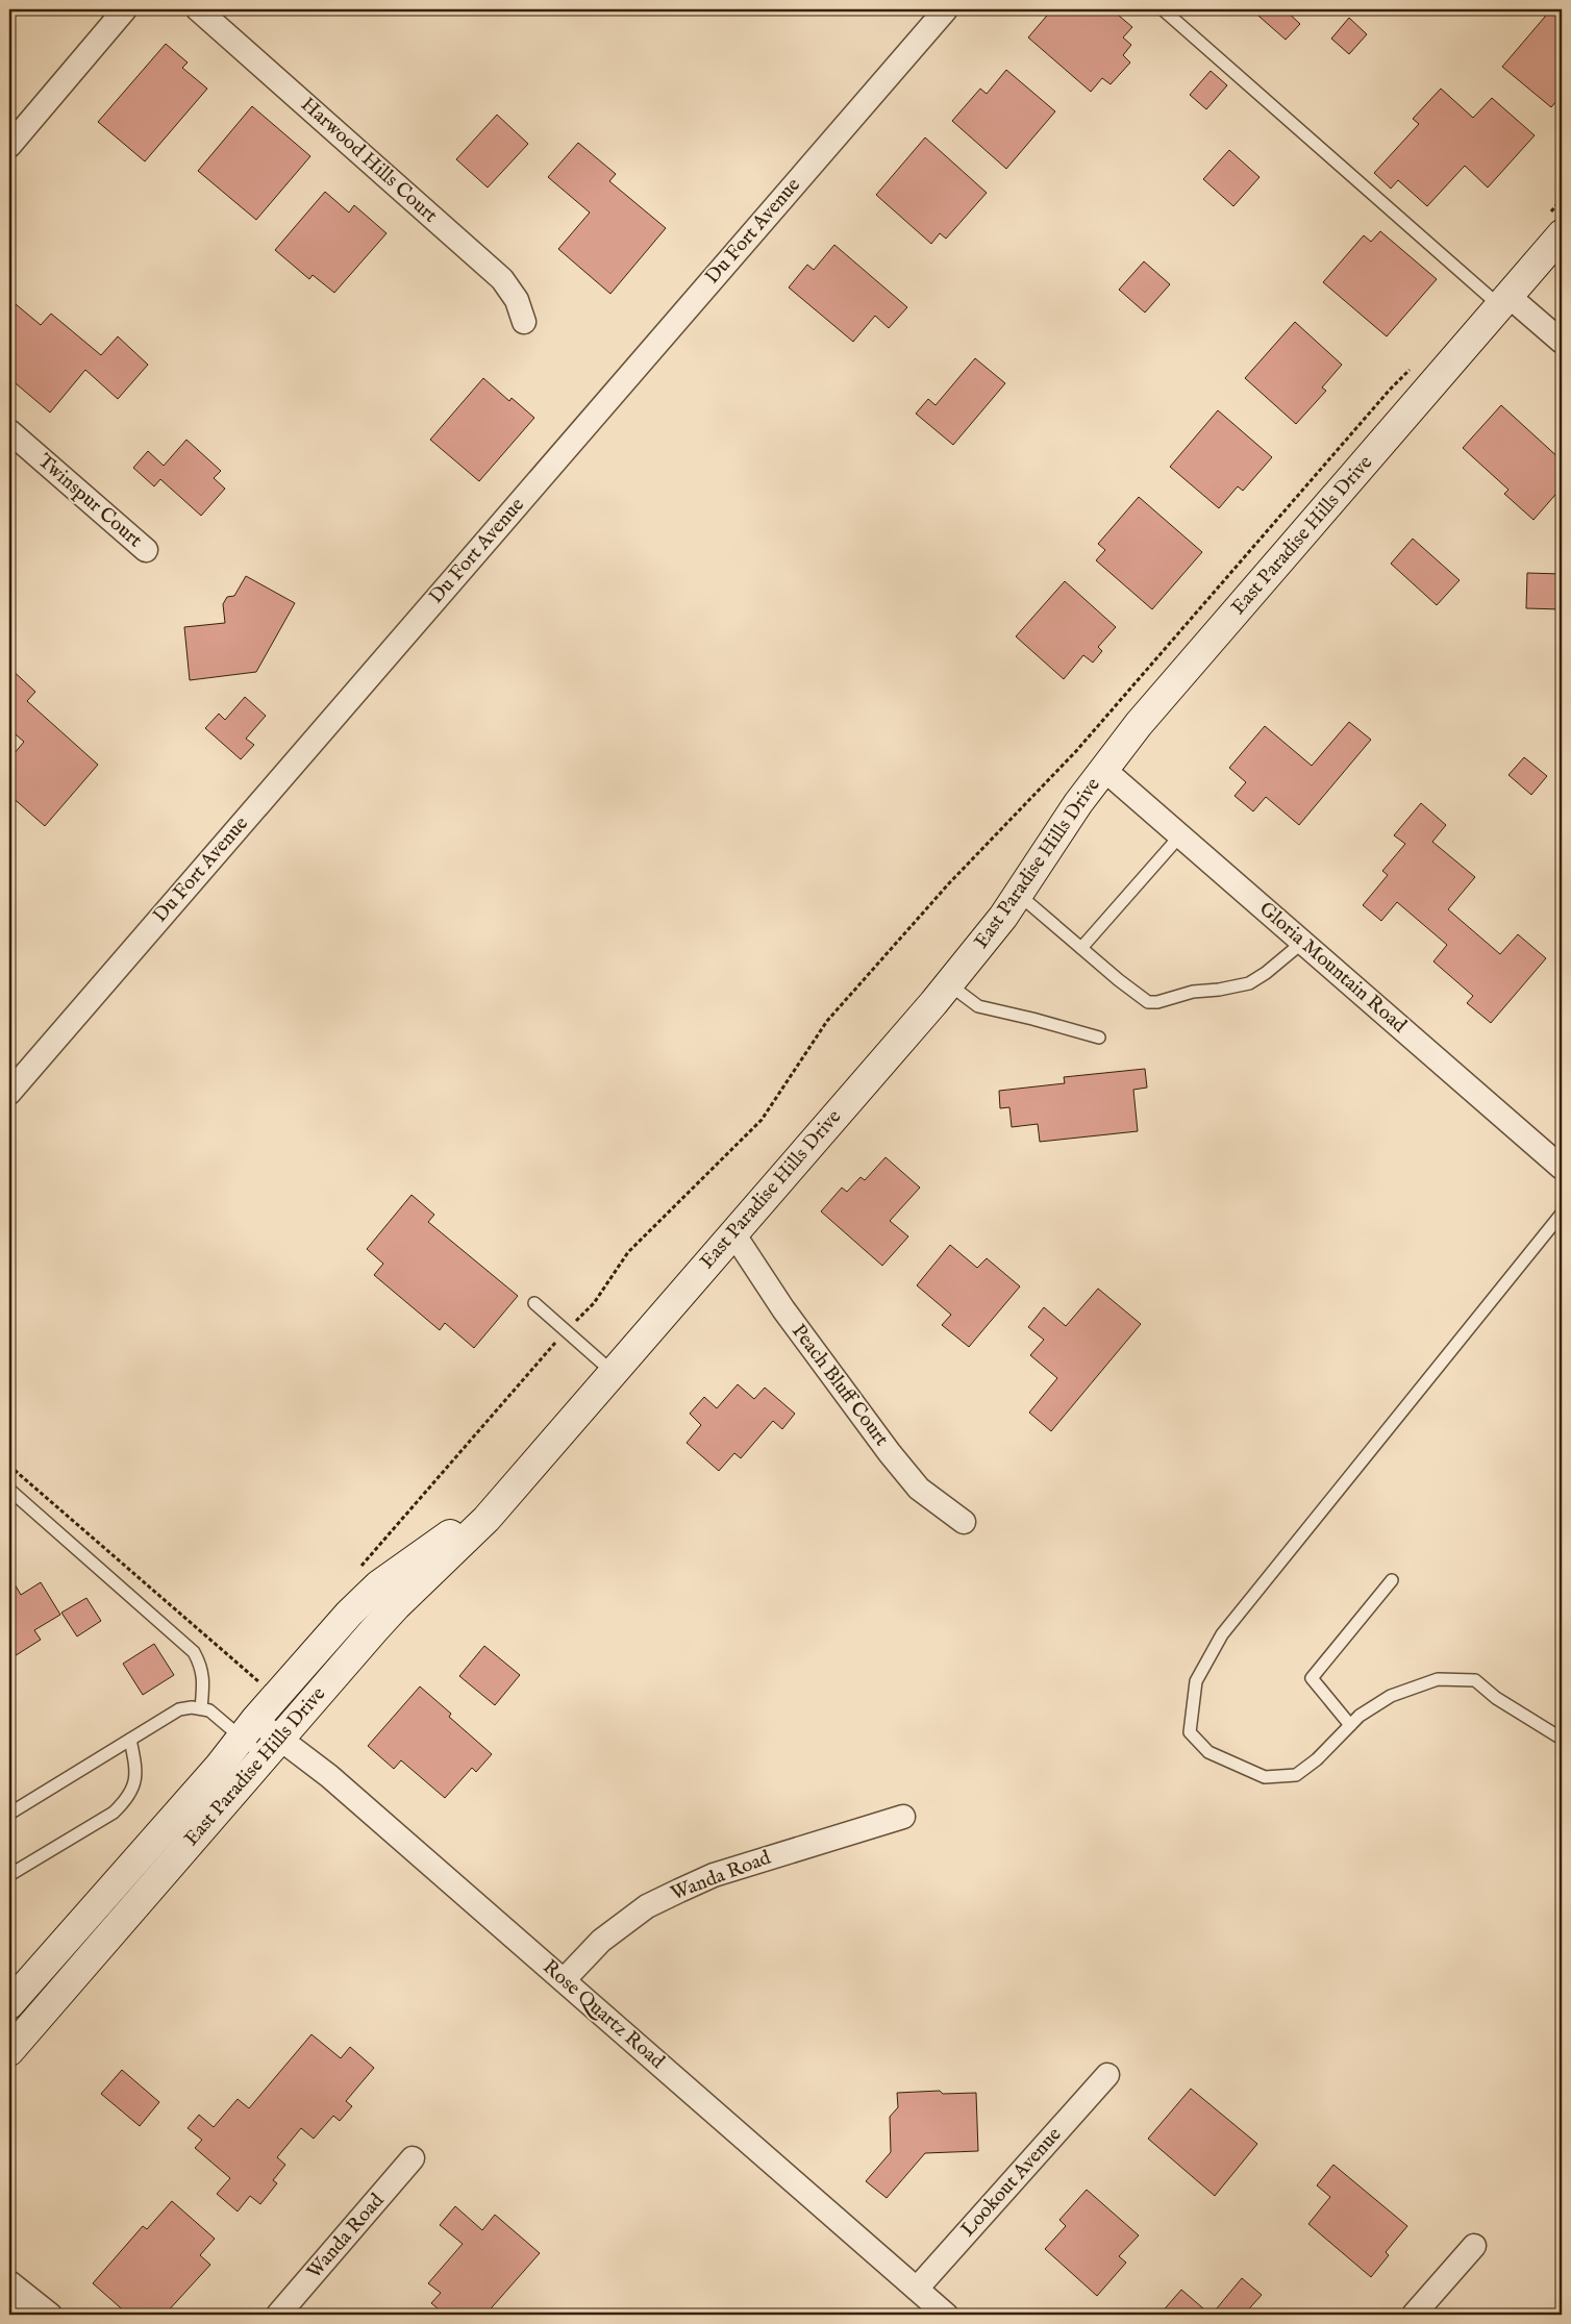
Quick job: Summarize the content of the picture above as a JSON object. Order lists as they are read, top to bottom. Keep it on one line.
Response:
{"streets":{"main road":["East Paradise Hills Drive"],"street":["Harwood Hills Court","Du Fort Avenue","Twinspur Court","Gloria Mountain Road","Peach Bluff Court","Wanda Road","Rose Quartz Road","Lookout Avenue"]},"crossings":[["East Paradise Hills Drive","Gloria Mountain Road"],["East Paradise Hills Drive","Peach Bluff Court"],["East Paradise Hills Drive","Rose Quartz Road"],["Wanda Road","Rose Quartz Road"],["Rose Quartz Road","Lookout Avenue"]]}
